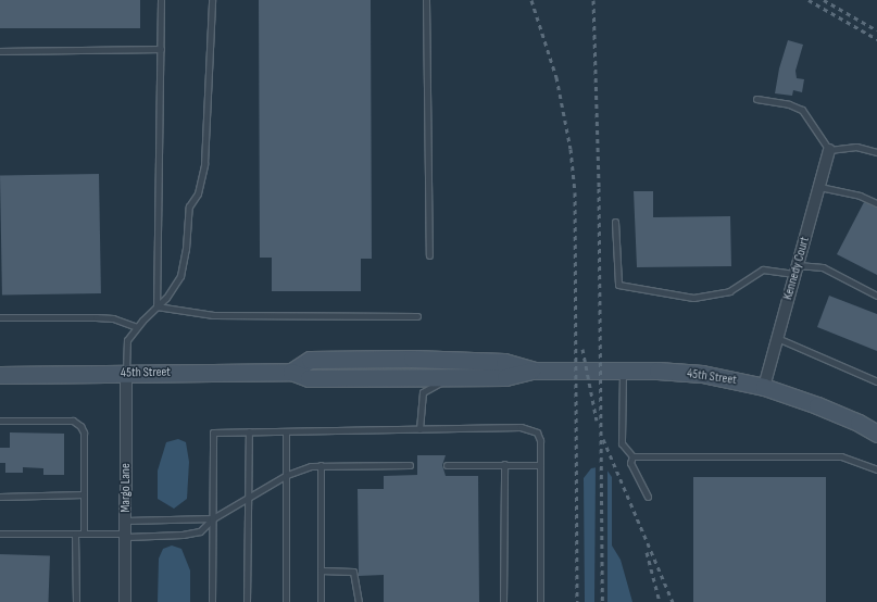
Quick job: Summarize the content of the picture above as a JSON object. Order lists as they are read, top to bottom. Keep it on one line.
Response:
{"streets":{"main road":["45th Street"],"street":["Kennedy Court","Margo Lane"]},"crossings":[["Kennedy Court","45th Street"],["45th Street","Margo Lane"]]}
